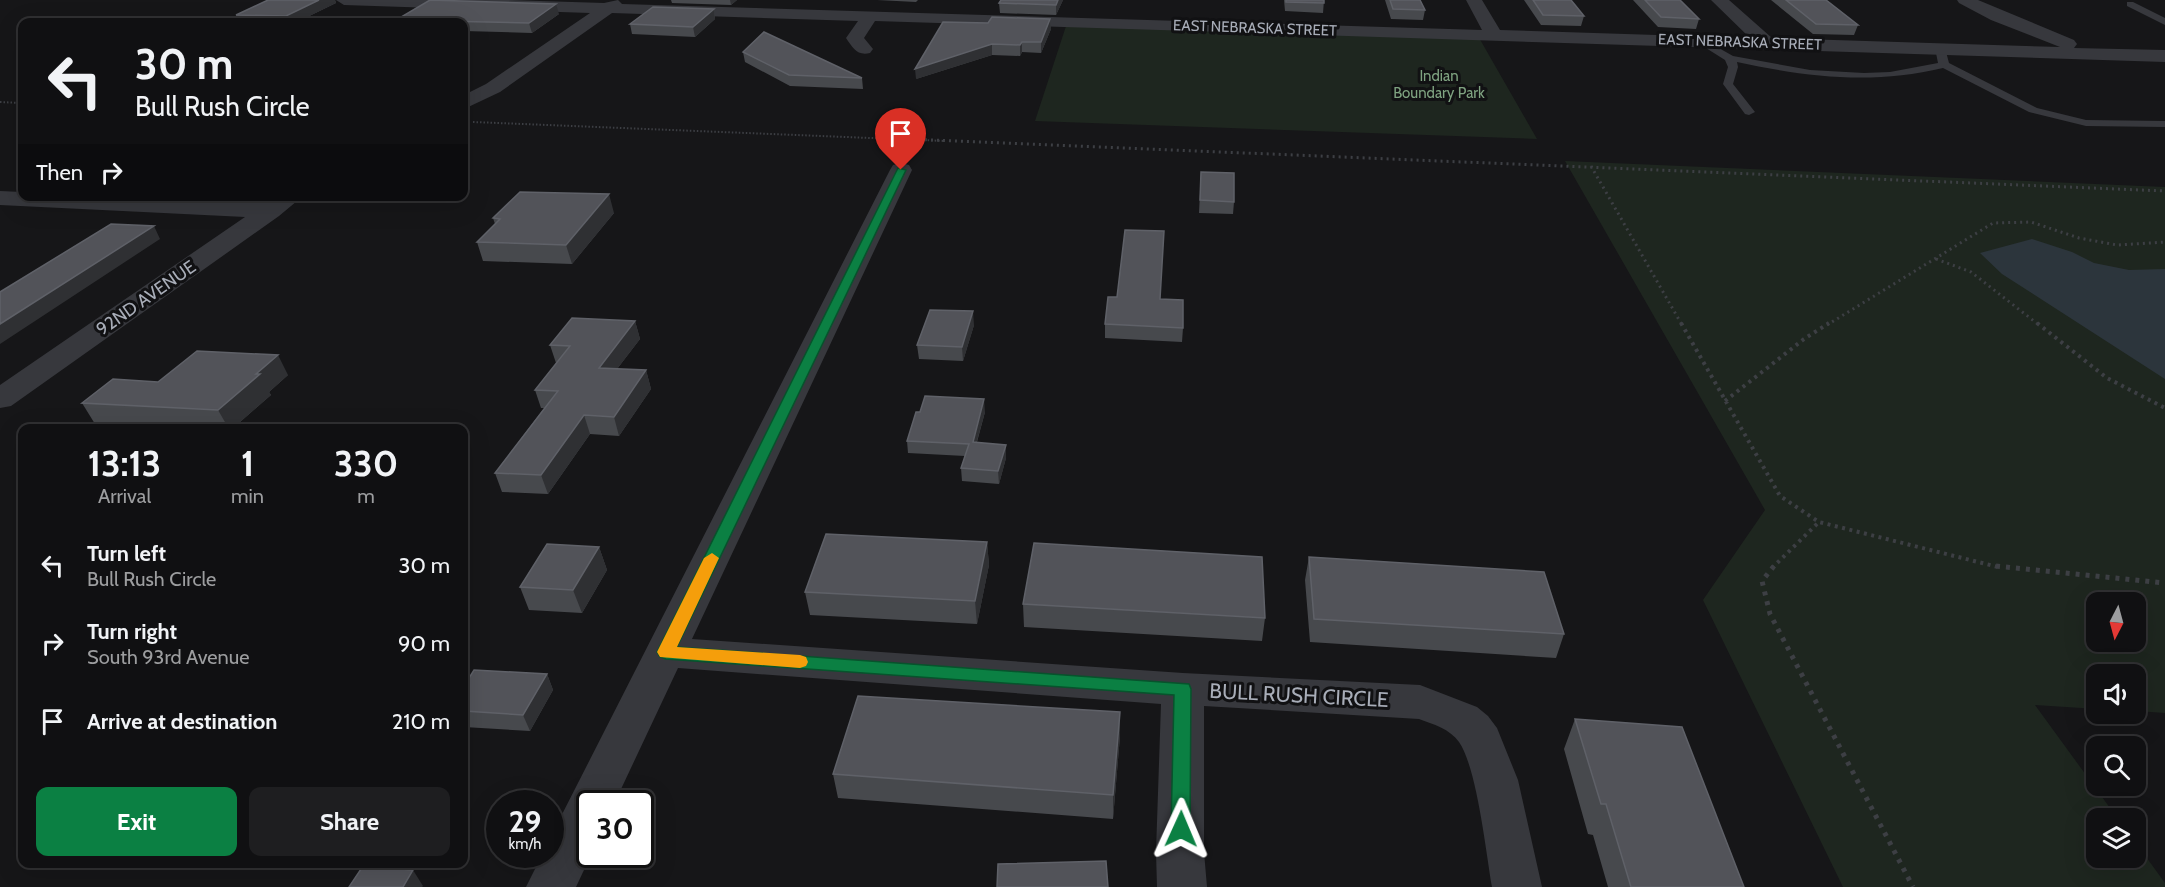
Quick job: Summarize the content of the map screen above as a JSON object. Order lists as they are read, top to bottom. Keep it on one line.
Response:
{"streets":{"street":["EAST NEBRASKA STREET","92ND AVENUE","BULL RUSH CIRCLE"]},"parks":["Indian Boundary Park"],"north":"bottom","page":{"turn":["30 m","Bull Rush Circle"],"then":"Then","eta":["13:13","Arrival","1","min","330","m"],"list":[{"name":"Turn left","note":"Bull Rush Circle","value":"30 m"},{"name":"Turn right","note":"South 93rd Avenue","value":"90 m"},{"name":"Arrive at destination","value":"210 m"}],"buttons":["Exit","Share"],"speed":"29 km/h","limit":"30"}}
